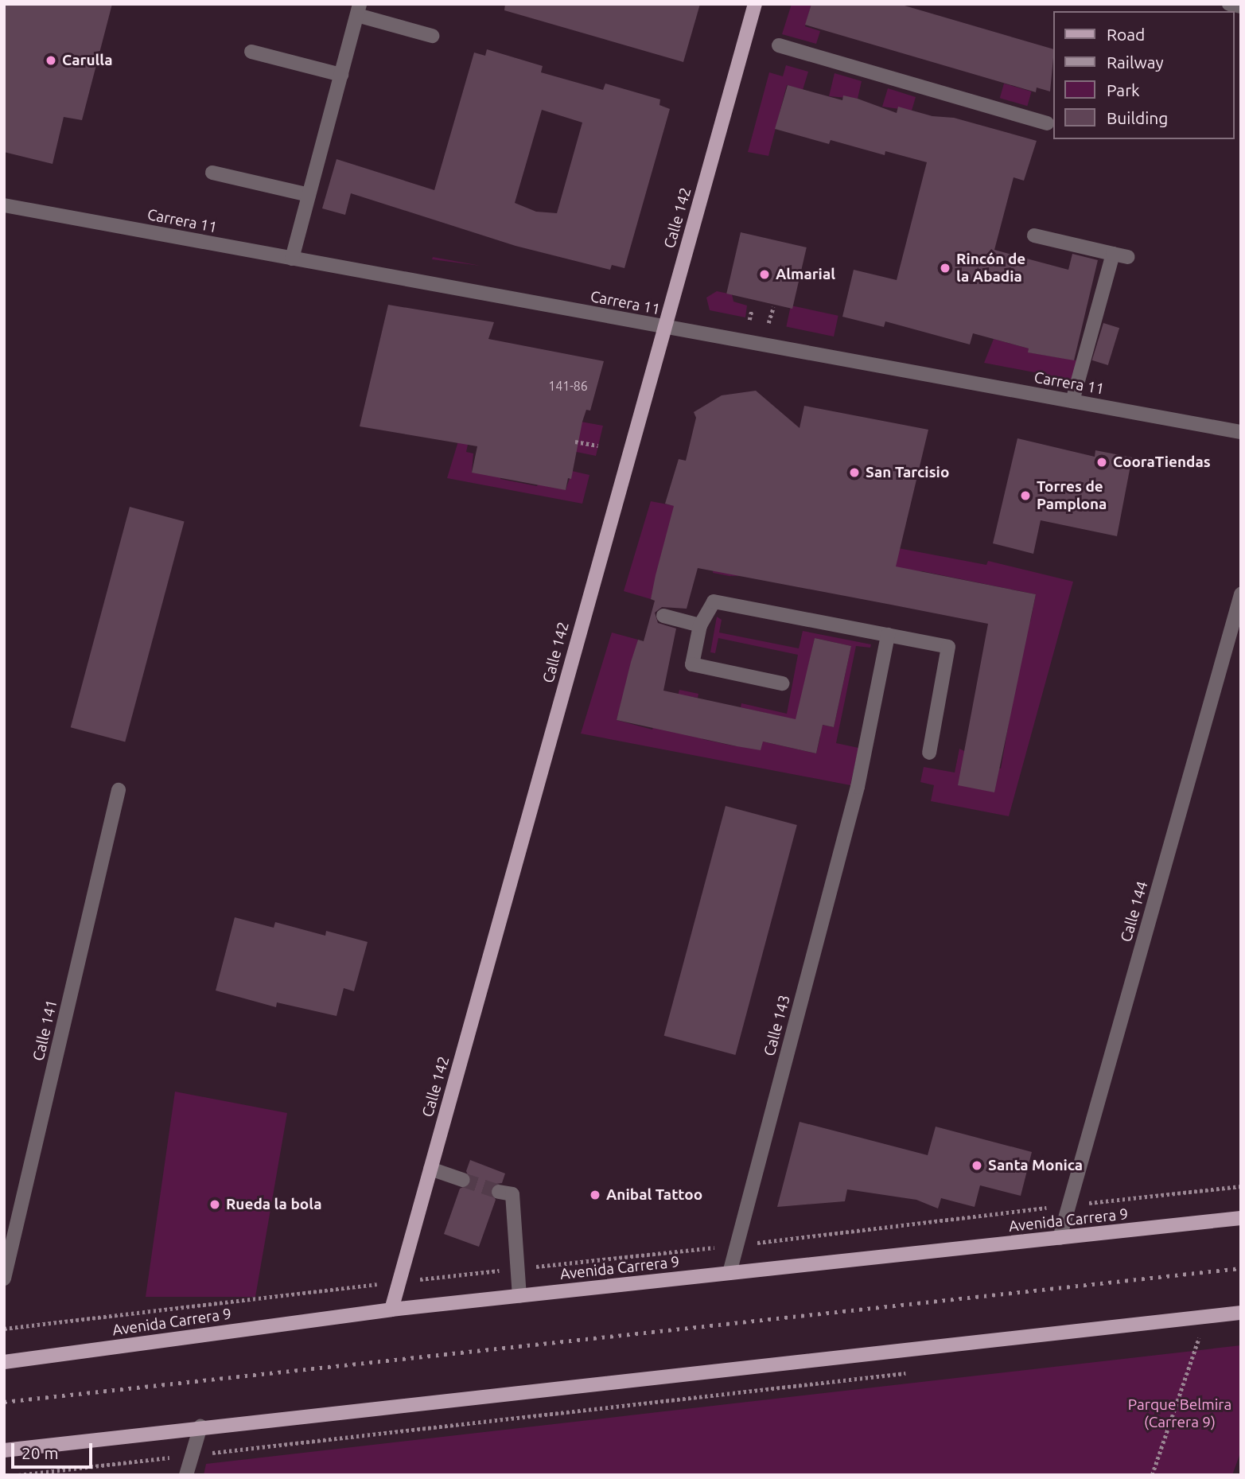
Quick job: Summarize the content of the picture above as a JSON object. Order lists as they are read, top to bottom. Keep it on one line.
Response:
{"streets":{"main road":["Calle 142","Avenida Carrera 9"],"street":["Carrera 11","Calle 144","Calle 143","Calle 141"]},"crossings":[["Calle 142","Carrera 11"],["Calle 142","Avenida Carrera 9"],["Calle 144","Avenida Carrera 9"],["Calle 143","Avenida Carrera 9"]],"parks":["Parque Belmira (Carrera 9)"],"places":["Carulla","Rincón de la Abadia","Almarial","CooraTiendas","San Tarcisio","Torres de Pamplona","Santa Monica","Anibal Tattoo","Rueda la bola"],"house_numbers":["141-86"],"legend":["Road","Railway","Park","Building"],"scale_bar":"20 m"}
